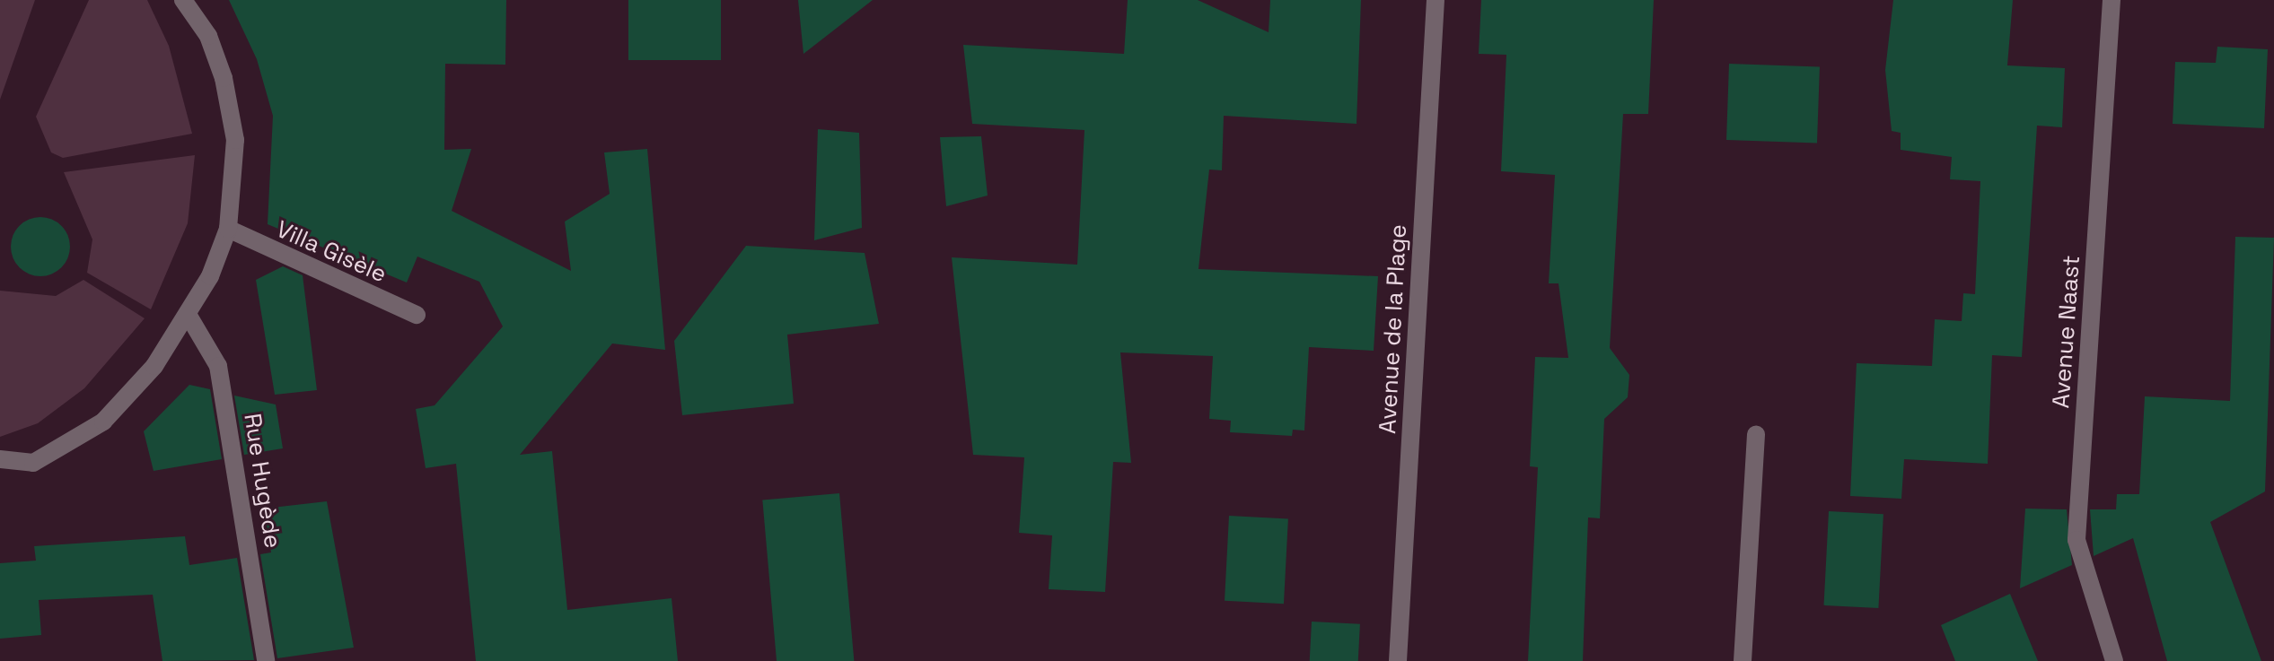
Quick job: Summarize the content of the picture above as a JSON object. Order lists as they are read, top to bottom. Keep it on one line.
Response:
{"streets":{"street":["Villa Gisèle","Avenue de la Plage","Avenue Naast","Rue Hugède"]}}
